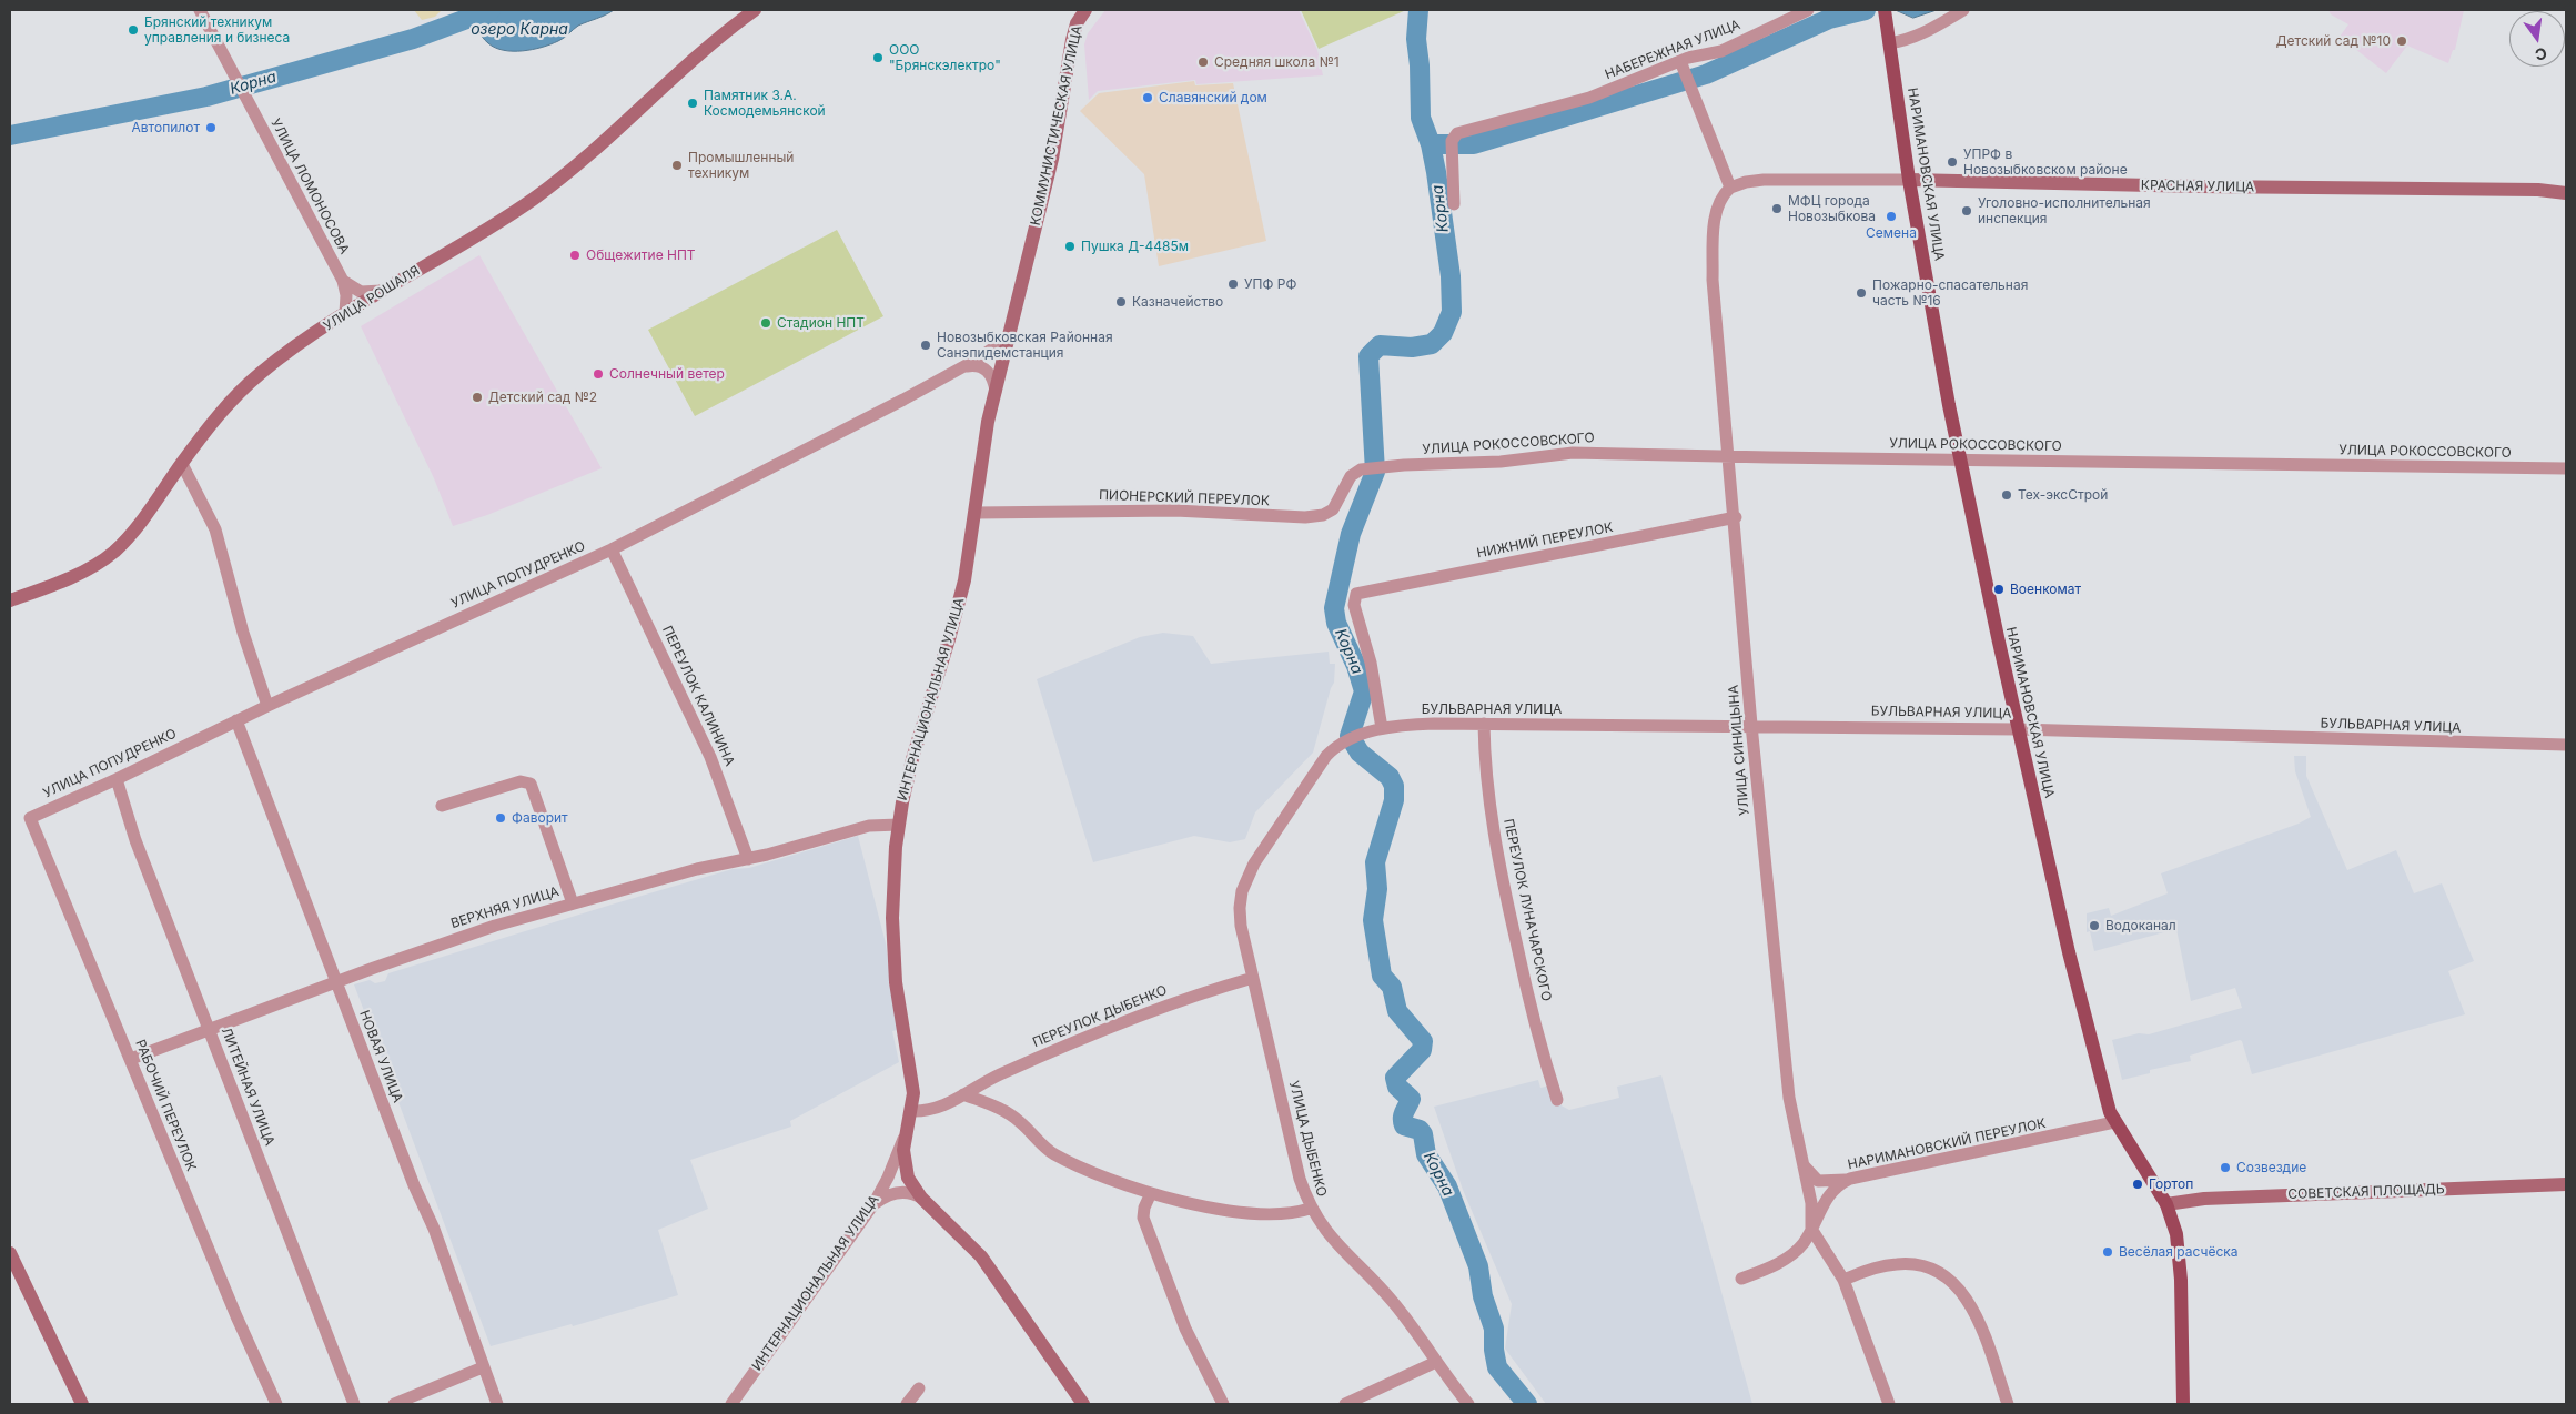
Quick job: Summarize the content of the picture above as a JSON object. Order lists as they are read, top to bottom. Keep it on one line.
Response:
{"streets":{"main road":["НАРИМАНОВСКАЯ УЛИЦА"],"street":["НАБЕРЕЖНАЯ УЛИЦА","КОММУНИСТИЧЕСКАЯ УЛИЦА","УЛИЦА ЛОМОНОСОВА","КРАСНАЯ УЛИЦА","УЛИЦА РОШАЛЯ","УЛИЦА РОКОССОВСКОГО","ПИОНЕРСКИЙ ПЕРЕУЛОК","НИЖНИЙ ПЕРЕУЛОК","УЛИЦА ПОПУДРЕНКО","ПЕРЕУЛОК КАЛИНИНА","ИНТЕРНАЦИОНАЛЬНАЯ УЛИЦА","БУЛЬВАРНАЯ УЛИЦА","УЛИЦА СИНИЦЫНА","ВЕРХНЯЯ УЛИЦА","ПЕРЕУЛОК ЛУНАЧАРСКОГО","ПЕРЕУЛОК ДЫБЕНКО","НОВАЯ УЛИЦА","ЛИТЕЙНАЯ УЛИЦА","РАБОЧИЙ ПЕРЕУЛОК","УЛИЦА ДЫБЕНКО","НАРИМАНОВСКИЙ ПЕРЕУЛОК","СОВЕТСКАЯ ПЛОЩАДЬ"]},"crossings":[["КОММУНИСТИЧЕСКАЯ УЛИЦА","УЛИЦА ПОПУДРЕНКО"],["КОММУНИСТИЧЕСКАЯ УЛИЦА","ИНТЕРНАЦИОНАЛЬНАЯ УЛИЦА"],["НАРИМАНОВСКАЯ УЛИЦА","КРАСНАЯ УЛИЦА"],["НАРИМАНОВСКАЯ УЛИЦА","УЛИЦА РОКОССОВСКОГО"],["НАРИМАНОВСКАЯ УЛИЦА","БУЛЬВАРНАЯ УЛИЦА"],["НАРИМАНОВСКАЯ УЛИЦА","НАРИМАНОВСКИЙ ПЕРЕУЛОК"],["НАРИМАНОВСКАЯ УЛИЦА","СОВЕТСКАЯ ПЛОЩАДЬ"],["УЛИЦА ЛОМОНОСОВА","УЛИЦА РОШАЛЯ"],["КРАСНАЯ УЛИЦА","УЛИЦА СИНИЦЫНА"],["УЛИЦА РОКОССОВСКОГО","ПИОНЕРСКИЙ ПЕРЕУЛОК"],["УЛИЦА РОКОССОВСКОГО","УЛИЦА СИНИЦЫНА"],["ПИОНЕРСКИЙ ПЕРЕУЛОК","ИНТЕРНАЦИОНАЛЬНАЯ УЛИЦА"],["НИЖНИЙ ПЕРЕУЛОК","БУЛЬВАРНАЯ УЛИЦА"],["НИЖНИЙ ПЕРЕУЛОК","УЛИЦА СИНИЦЫНА"],["УЛИЦА ПОПУДРЕНКО","ПЕРЕУЛОК КАЛИНИНА"],["УЛИЦА ПОПУДРЕНКО","ИНТЕРНАЦИОНАЛЬНАЯ УЛИЦА"],["УЛИЦА ПОПУДРЕНКО","НОВАЯ УЛИЦА"],["УЛИЦА ПОПУДРЕНКО","ЛИТЕЙНАЯ УЛИЦА"],["УЛИЦА ПОПУДРЕНКО","РАБОЧИЙ ПЕРЕУЛОК"],["ПЕРЕУЛОК КАЛИНИНА","ВЕРХНЯЯ УЛИЦА"],["ИНТЕРНАЦИОНАЛЬНАЯ УЛИЦА","ВЕРХНЯЯ УЛИЦА"],["ИНТЕРНАЦИОНАЛЬНАЯ УЛИЦА","ПЕРЕУЛОК ДЫБЕНКО"],["БУЛЬВАРНАЯ УЛИЦА","УЛИЦА СИНИЦЫНА"],["БУЛЬВАРНАЯ УЛИЦА","ПЕРЕУЛОК ЛУНАЧАРСКОГО"],["БУЛЬВАРНАЯ УЛИЦА","УЛИЦА ДЫБЕНКО"],["УЛИЦА СИНИЦЫНА","НАРИМАНОВСКИЙ ПЕРЕУЛОК"],["ВЕРХНЯЯ УЛИЦА","НОВАЯ УЛИЦА"],["ВЕРХНЯЯ УЛИЦА","ЛИТЕЙНАЯ УЛИЦА"],["ВЕРХНЯЯ УЛИЦА","РАБОЧИЙ ПЕРЕУЛОК"],["ПЕРЕУЛОК ДЫБЕНКО","УЛИЦА ДЫБЕНКО"]],"water":["озеро Карна","Корна"],"places":["Брянский техникум управления и бизнеса","Детский сад №10","ООО \"Брянскэлектро\"","Средняя школа №1","Славянский дом","Памятник З.А. Космодемьянской","Автопилот","УПРФ в Новозыбковском районе","Промышленный техникум","МФЦ города Новозыбкова","Уголовно-исполнительная инспекция","Семена","Пушка Д-4485м","Общежитие НПТ","УПФ РФ","Пожарно-спасательная часть №16","Казначейство","Стадион НПТ","Новозыбковская Районная Санэпидемстанция","Солнечный ветер","Детский сад №2","Тех-эксСтрой","Военкомат","Фаворит","Водоканал","Созвездие","Гортоп","Весёлая расчёска"],"north":"bottom"}
